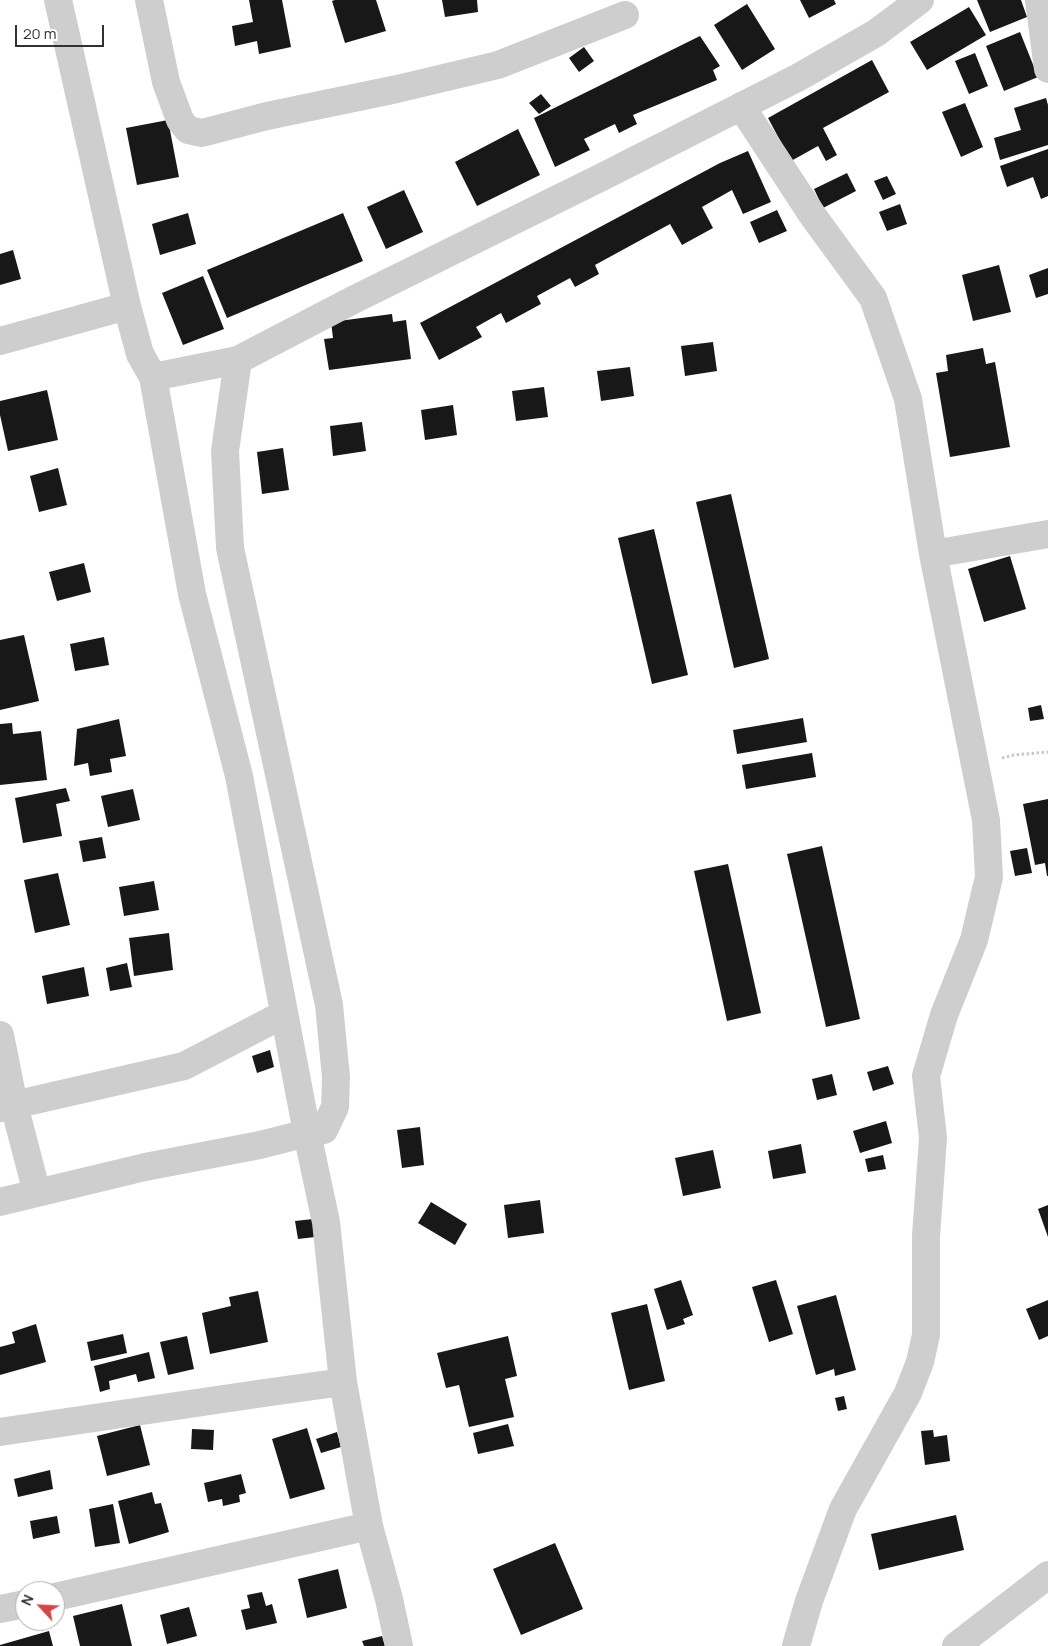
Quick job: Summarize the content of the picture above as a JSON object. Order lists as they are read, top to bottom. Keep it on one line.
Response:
{"scale_bar":"20 m","north":"top left"}
